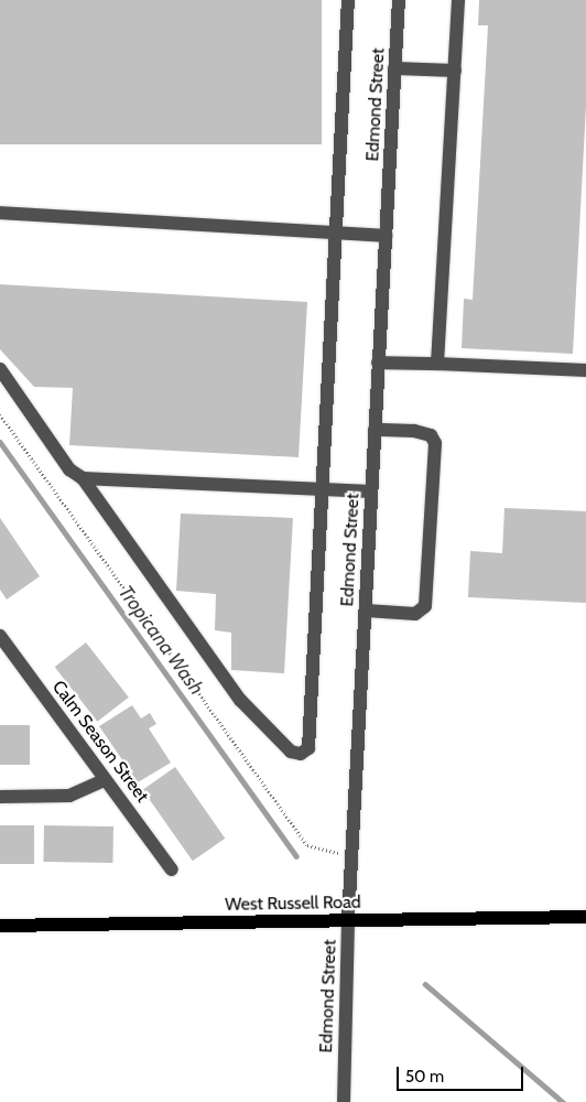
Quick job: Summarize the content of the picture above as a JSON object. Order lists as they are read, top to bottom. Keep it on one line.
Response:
{"streets":{"main road":["West Russell Road"],"street":["Edmond Street","Calm Season Street"]},"crossings":[["Edmond Street","West Russell Road"]],"water":["Tropicana Wash"],"scale_bar":"50 m"}
